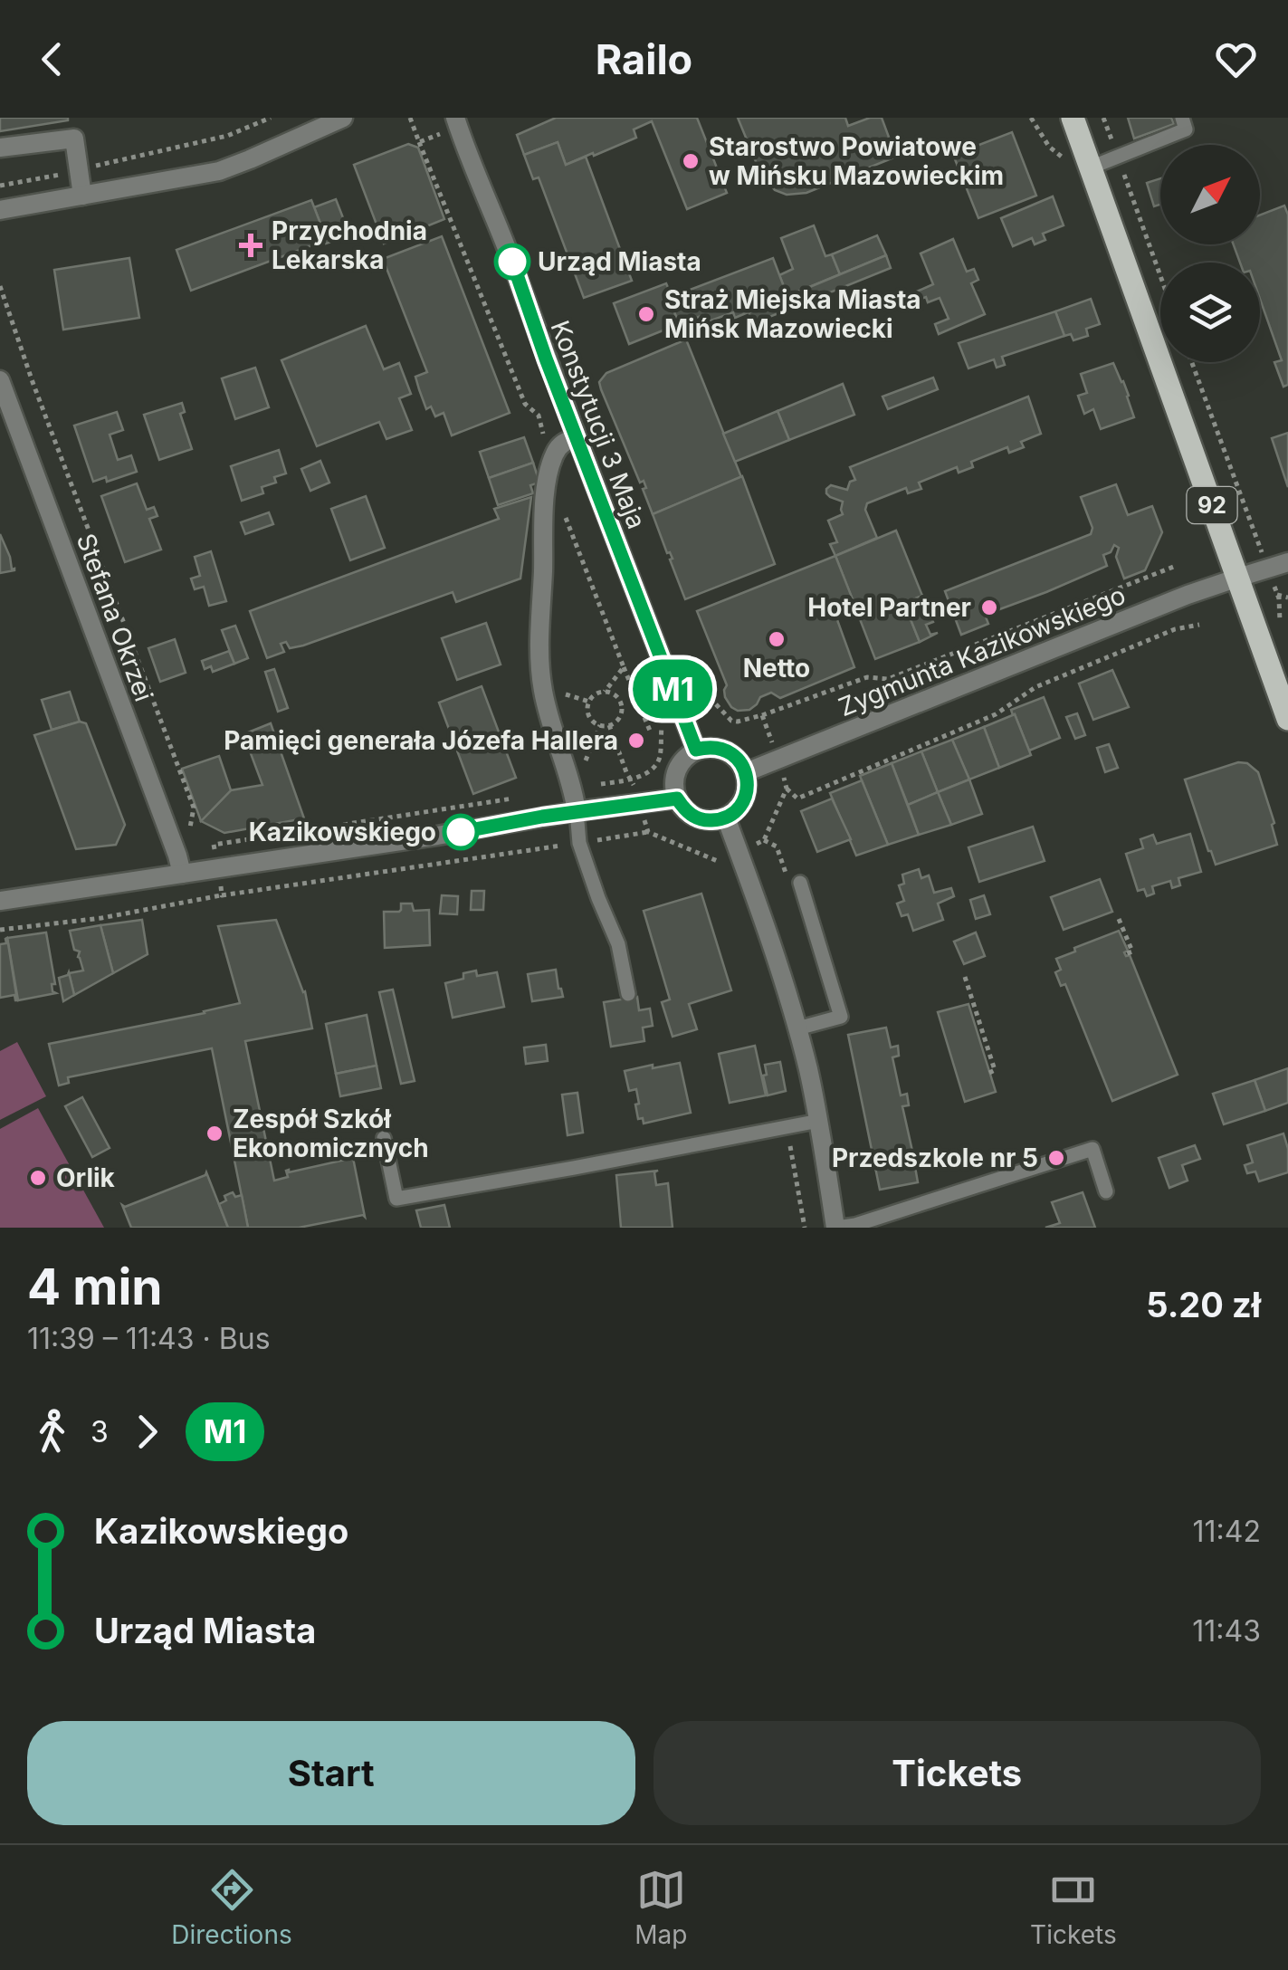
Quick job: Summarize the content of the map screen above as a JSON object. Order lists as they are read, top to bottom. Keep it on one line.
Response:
{"streets":{"main road":["92"],"street":["Konstytucji 3 Maja","Stefana Okrzei","Zygmunta Kazikowskiego"]},"crossings":[["Konstytucji 3 Maja","Zygmunta Kazikowskiego"],["92","Zygmunta Kazikowskiego"]],"places":{"other":["Starostwo Powiatowe w Mińsku Mazowieckim","Urząd Miasta","Straż Miejska Miasta Mińsk Mazowiecki","Hotel Partner","Netto","Pamięci generała Józefa Hallera","Kazikowskiego","Zespół Szkół Ekonomicznych","Przedszkole nr 5","Orlik"],"health":["Przychodnia Lekarska"]},"lines":["bus line M1"],"north":"top right","page":{"header":"Railo","on_map":"M1","heading":["4 min","11:39 – 11:43 · Bus","5.20 zł"],"legs":["3","M1"],"list":[{"name":"Kazikowskiego","value":"11:42"},{"name":"Urząd Miasta","value":"11:43"}],"buttons":["Start","Tickets"],"tabs":["Directions","Map","Tickets"]}}
